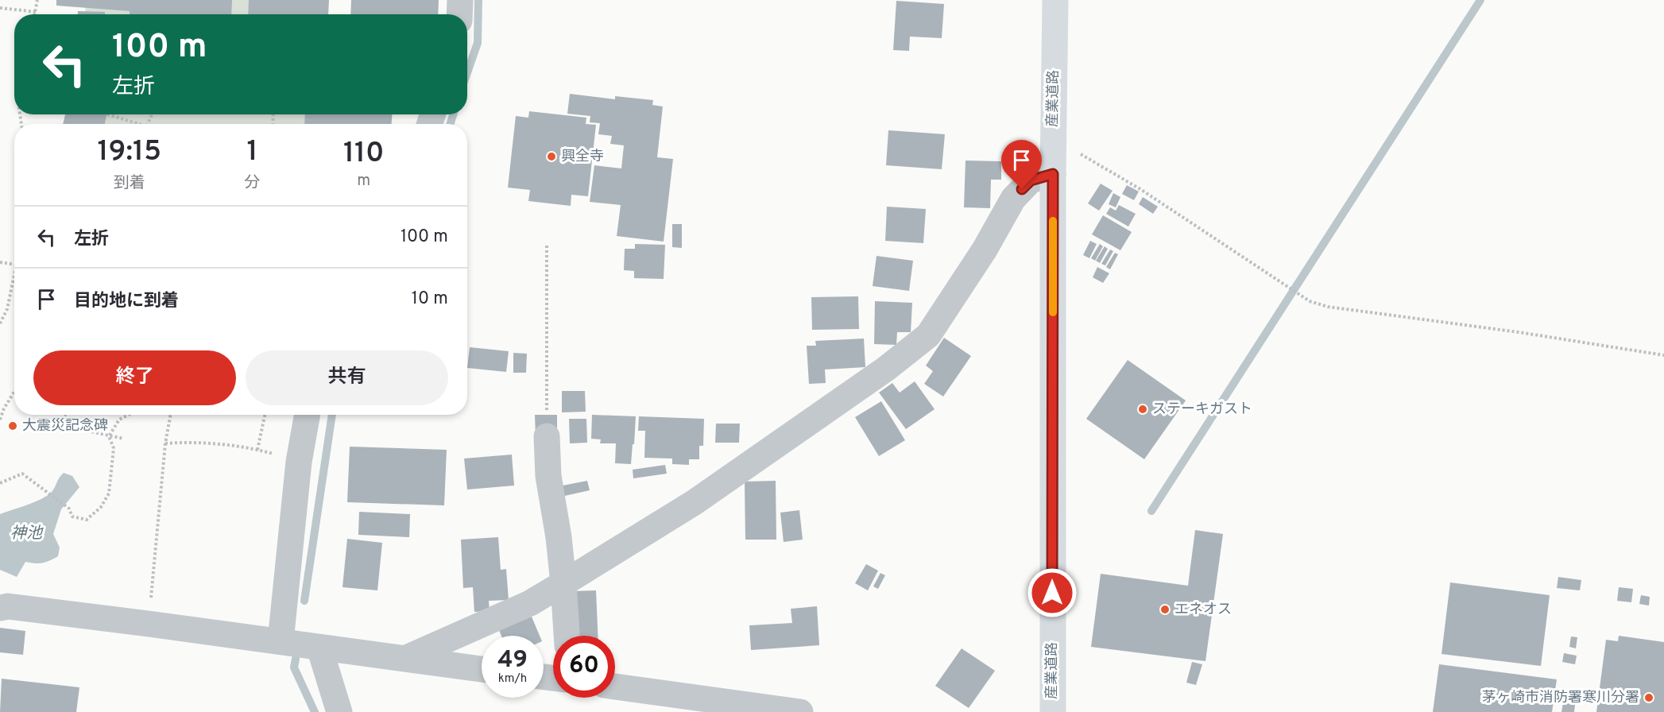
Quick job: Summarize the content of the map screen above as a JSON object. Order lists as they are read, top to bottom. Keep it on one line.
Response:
{"streets":{"main road":["産業道路"]},"water":["神池"],"places":["興全寺","ステーキガスト","大震災記念碑","エネオス","茅ヶ崎市消防署寒川分署"],"page":{"turn":["100 m","左折"],"eta":["19:15","到着","1","分","110","m"],"list":[{"name":"左折","value":"100 m"},{"name":"目的地に到着","value":"10 m"}],"buttons":["終了","共有"],"speed":"49 km/h","limit":"60"}}
